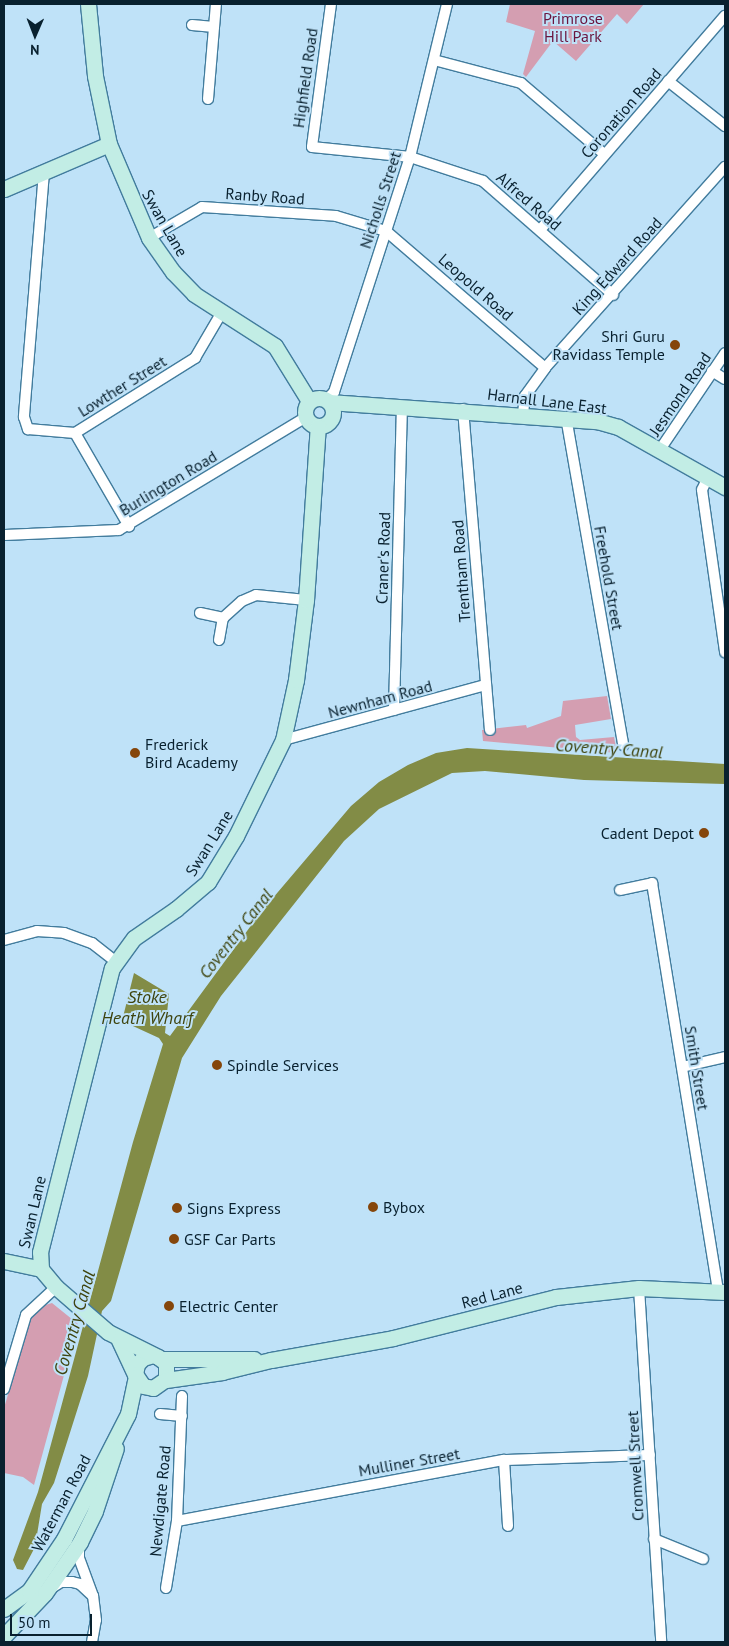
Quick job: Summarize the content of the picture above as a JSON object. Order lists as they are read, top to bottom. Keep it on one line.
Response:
{"streets":{"street":["Highfield Road","Coronation Road","Ranby Road","Nicholls Street","Alfred Road","Swan Lane","King Edward Road","Leopold Road","Lowther Street","Jesmond Road","Harnall Lane East","Burlington Road","Craner's Road","Trentham Road","Freehold Street","Newnham Road","Smith Street","Red Lane","Mulliner Street","Cromwell Street","Newdigate Road","Waterman Road"]},"crossings":[["Highfield Road","Nicholls Street"],["Highfield Road","Alfred Road"],["Coronation Road","Alfred Road"],["Ranby Road","Nicholls Street"],["Ranby Road","Swan Lane"],["Ranby Road","Leopold Road"],["Nicholls Street","Alfred Road"],["Nicholls Street","Swan Lane"],["Nicholls Street","Leopold Road"],["Nicholls Street","Harnall Lane East"],["Nicholls Street","Burlington Road"],["Alfred Road","King Edward Road"],["Swan Lane","Lowther Street"],["Swan Lane","Harnall Lane East"],["Swan Lane","Burlington Road"],["Swan Lane","Newnham Road"],["King Edward Road","Leopold Road"],["King Edward Road","Harnall Lane East"],["Jesmond Road","Harnall Lane East"],["Harnall Lane East","Burlington Road"],["Harnall Lane East","Craner's Road"],["Harnall Lane East","Trentham Road"],["Harnall Lane East","Freehold Street"],["Craner's Road","Newnham Road"],["Trentham Road","Newnham Road"],["Smith Street","Red Lane"],["Red Lane","Cromwell Street"],["Red Lane","Waterman Road"],["Mulliner Street","Cromwell Street"],["Mulliner Street","Newdigate Road"]],"water":["Coventry Canal","Stoke Heath Wharf"],"parks":["Primrose Hill Park"],"places":["Shri Guru Ravidass Temple","Frederick Bird Academy","Cadent Depot","Spindle Services","Bybox","Signs Express","GSF Car Parts","Electric Center"],"scale_bar":"50 m","north":"bottom"}
